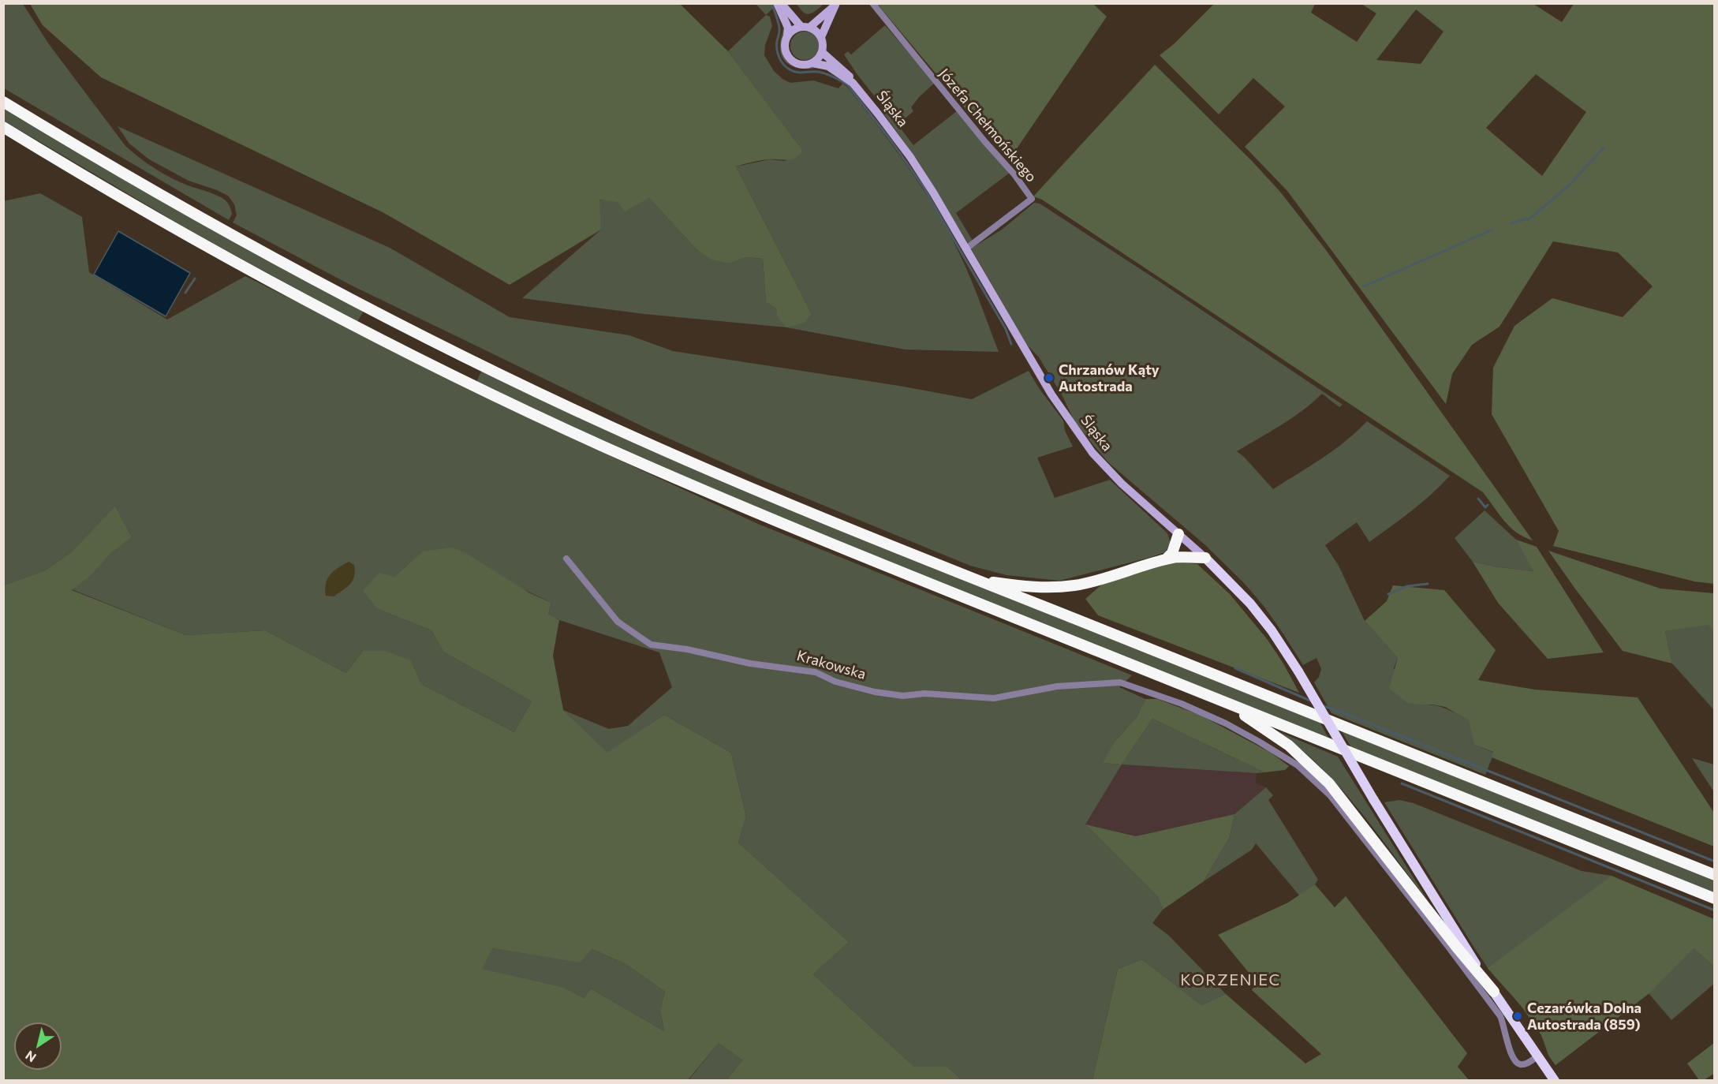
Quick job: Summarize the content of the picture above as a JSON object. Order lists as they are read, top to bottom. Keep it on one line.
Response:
{"streets":{"main road":["Śląska"],"street":["Józefa Chełmońskiego","Krakowska"]},"crossings":[["Śląska","Józefa Chełmońskiego"]],"districts":["KORZENIEC"],"places":["Chrzanów Kąty Autostrada","Cezarówka Dolna Autostrada (859)"],"north":"bottom left"}
